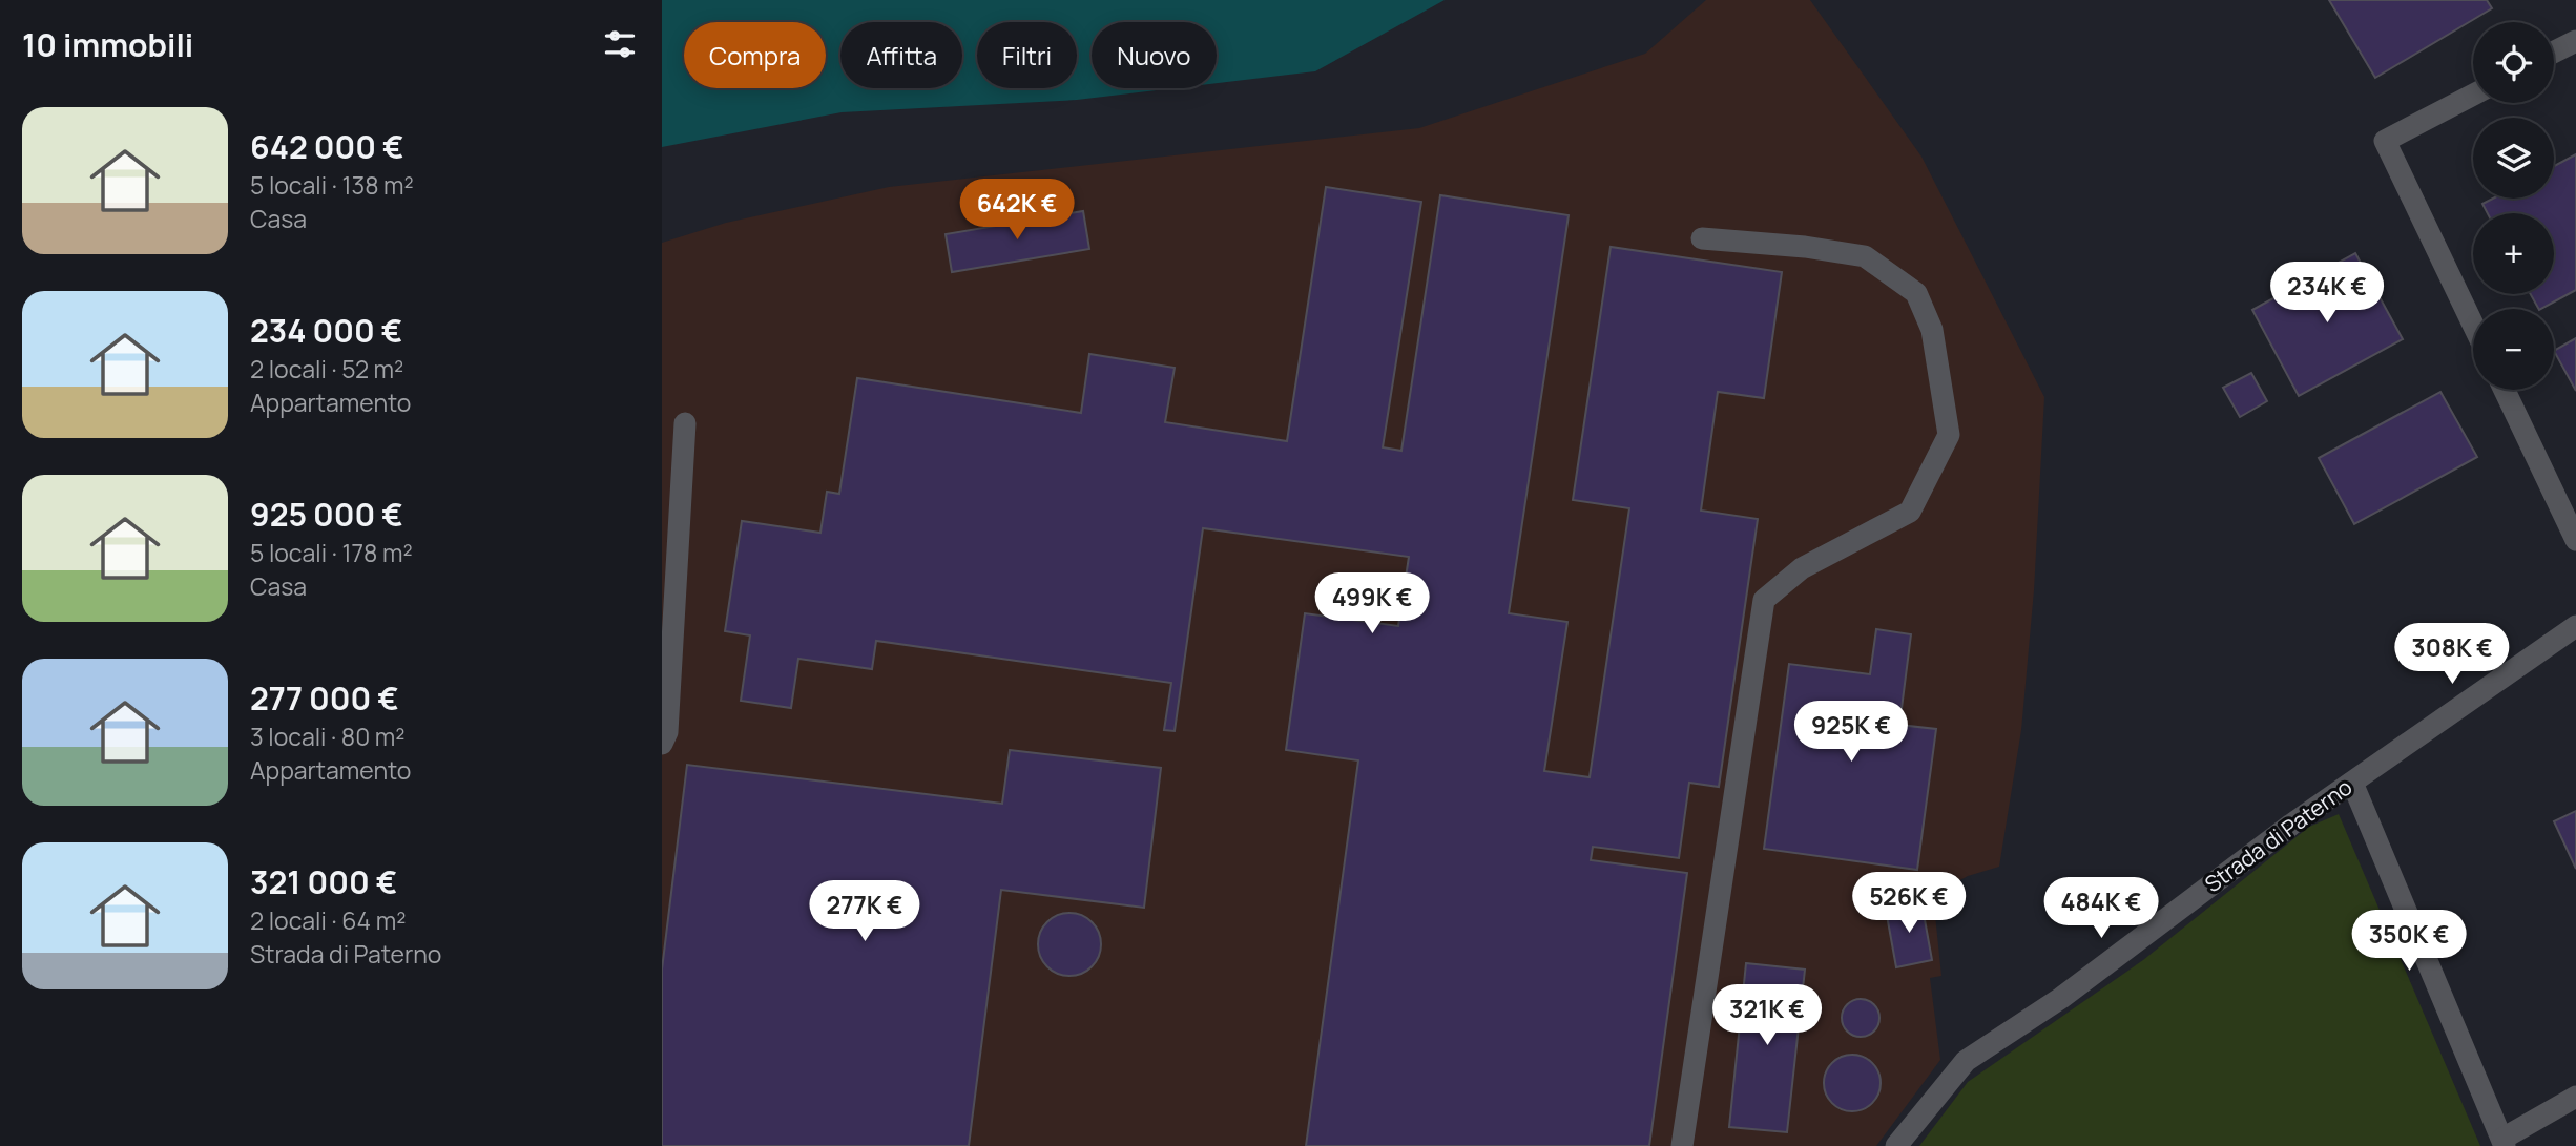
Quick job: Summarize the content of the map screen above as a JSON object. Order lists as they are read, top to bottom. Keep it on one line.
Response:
{"streets":{"street":["Strada di Paterno"]},"page":{"heading":"10 immobili","map_buttons":["+","−"],"chip":["Compra","Affitta","Filtri","Nuovo"],"list":[{"name":"642 000 €","note":"5 locali · 138 m² · Casa"},{"name":"234 000 €","note":"2 locali · 52 m² · Appartamento"},{"name":"925 000 €","note":"5 locali · 178 m² · Casa"},{"name":"277 000 €","note":"3 locali · 80 m² · Appartamento"},{"name":"321 000 €","note":"2 locali · 64 m² · Strada di Paterno"}],"price":["642K €","234K €","499K €","308K €","925K €","526K €","484K €","277K €","350K €","321K €"]}}
